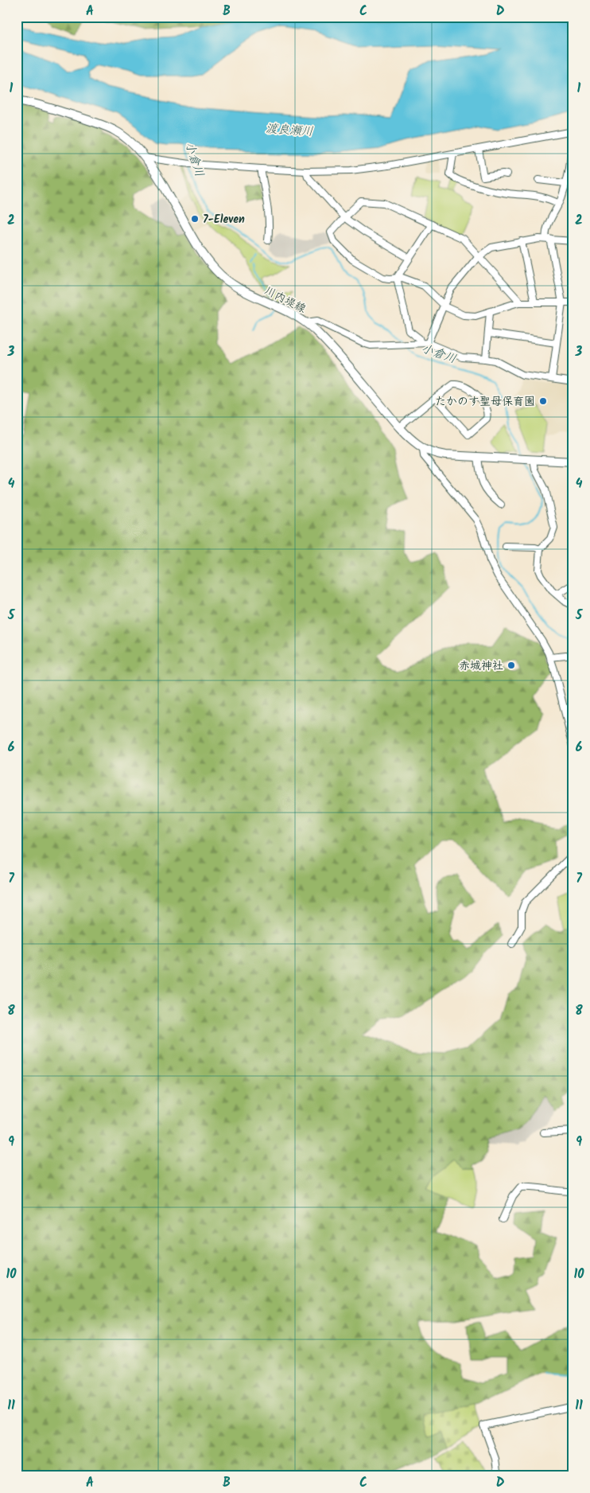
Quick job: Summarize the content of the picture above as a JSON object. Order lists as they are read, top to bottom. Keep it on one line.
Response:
{"streets":{"main road":["川内堤線"]},"water":["渡良瀬川","小倉川"],"places":["7-Eleven","たかのす聖母保育園","赤城神社"],"grid":{"columns":["A","B","C","D"],"rows":["1","2","3","4","5","6","7","8","9","10","11"]}}
